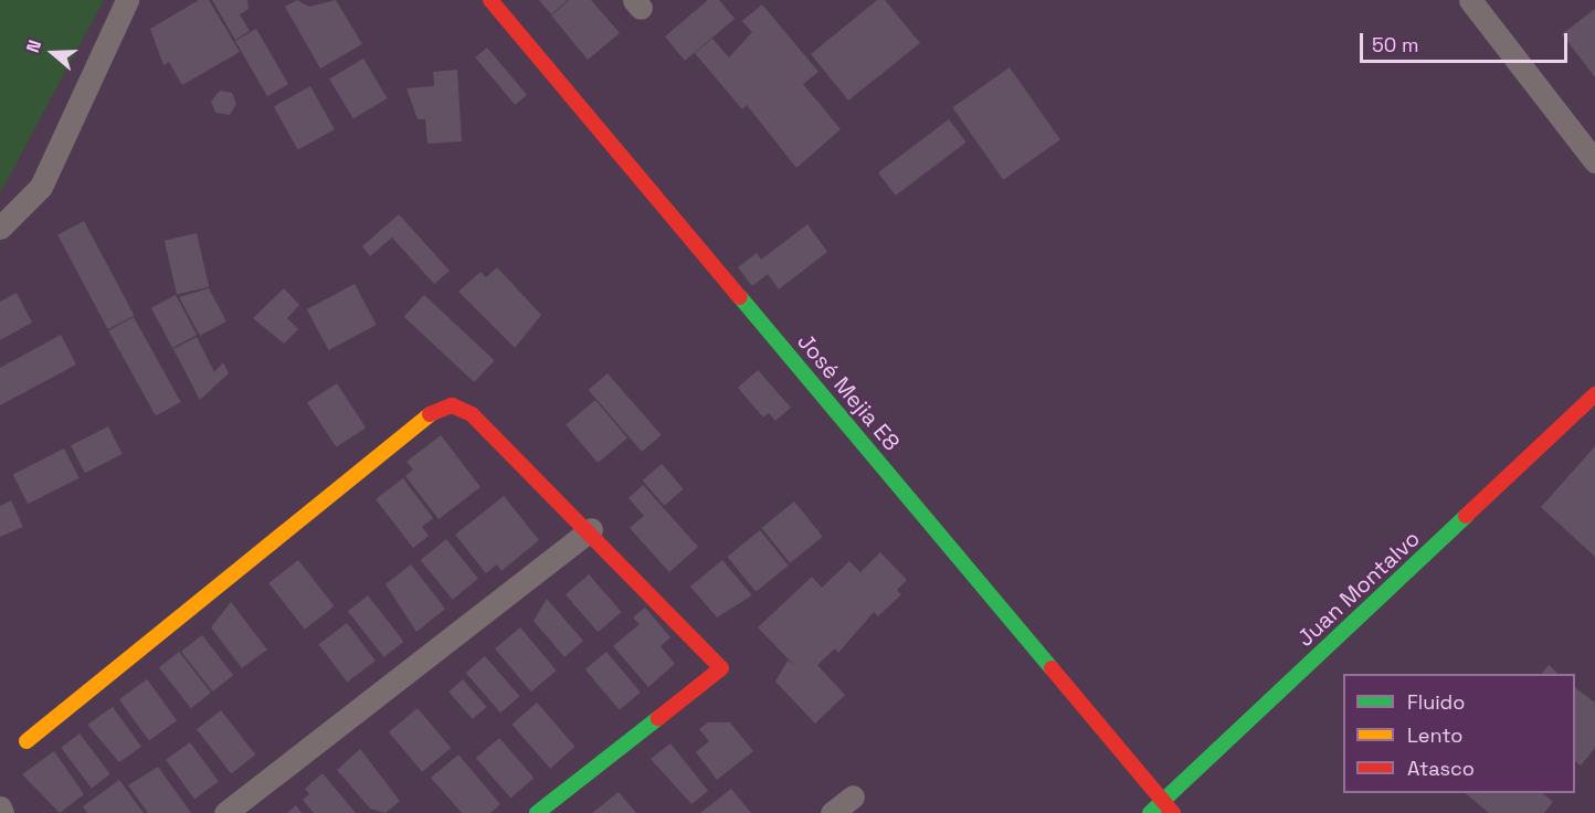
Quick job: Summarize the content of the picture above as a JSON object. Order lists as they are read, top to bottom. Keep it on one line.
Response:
{"streets":{"street":["José Mejia E8","Juan Montalvo"]},"crossings":[["José Mejia E8","Juan Montalvo"]],"legend":["Fluido","Lento","Atasco"],"scale_bar":"50 m","north":"left"}
